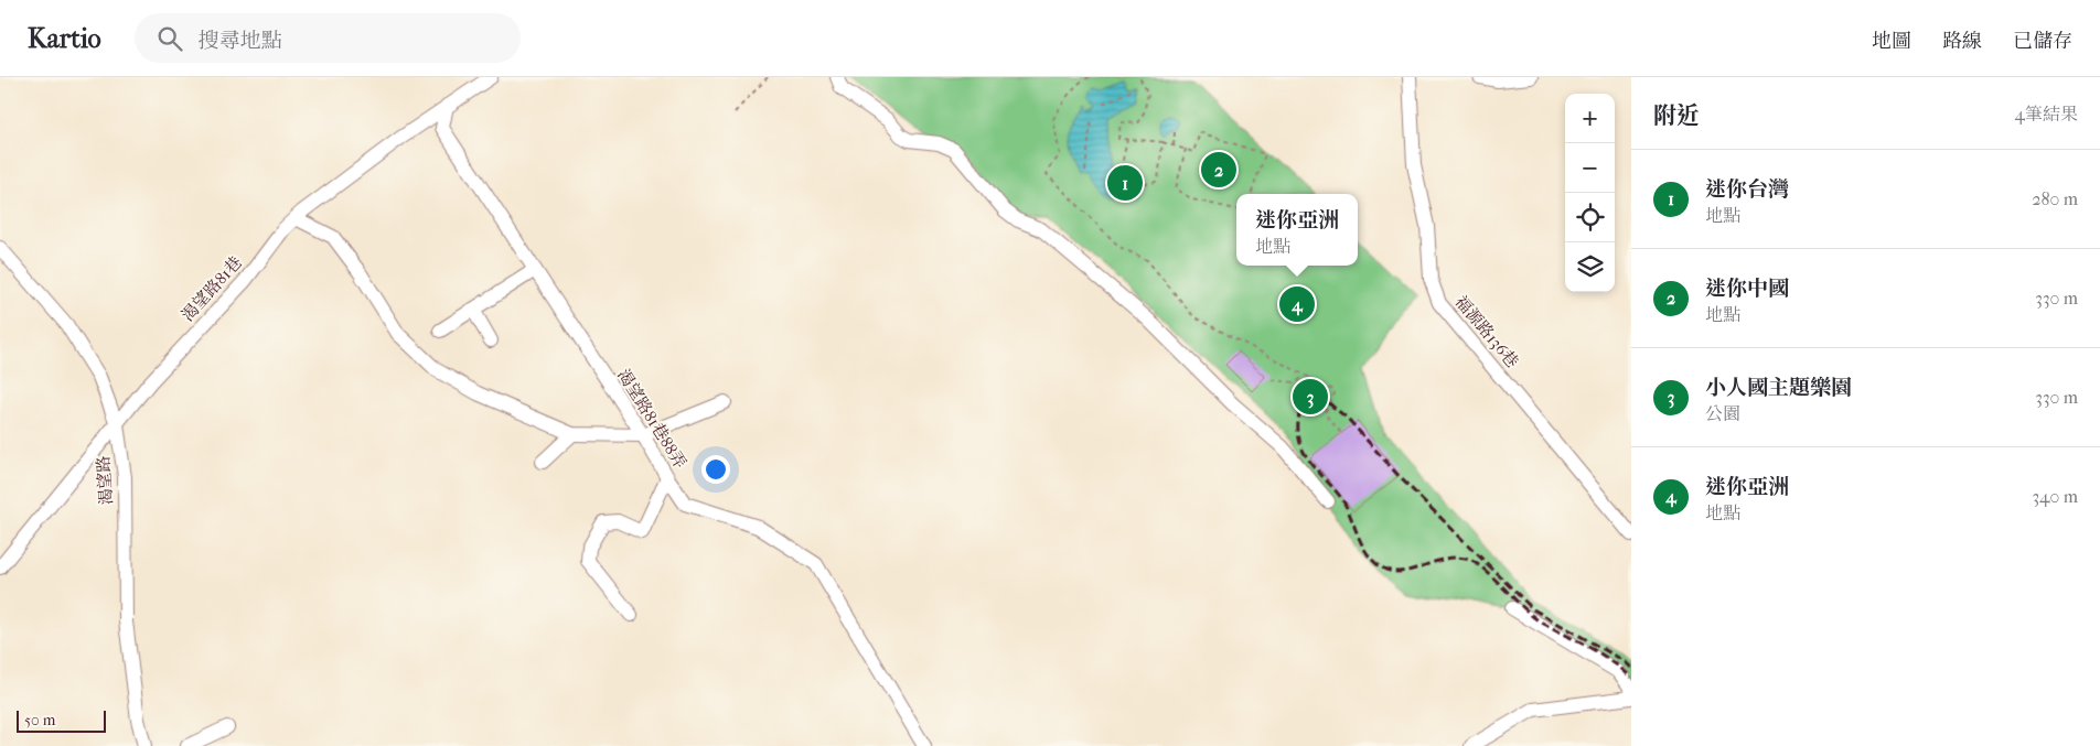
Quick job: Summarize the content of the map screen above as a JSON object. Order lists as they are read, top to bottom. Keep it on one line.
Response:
{"streets":{"street":["渴望路81巷","福源路136巷","渴望路81巷88弄","渴望路"]},"crossings":[["渴望路81巷","渴望路81巷88弄"],["渴望路81巷","渴望路"]],"scale_bar":"50 m","page":{"header":"Kartio","search":"搜尋地點","nav":["地圖","路線","已儲存"],"heading":["附近","4筆結果"],"map_buttons":["+","−"],"list":[{"mark":"1","name":"迷你台灣","note":"地點","value":"280 m"},{"mark":"2","name":"迷你中國","note":"地點","value":"330 m"},{"mark":"3","name":"小人國主題樂園","note":"公園","value":"330 m"},{"mark":"4","name":"迷你亞洲","note":"地點","value":"340 m"}],"pins":["2","1","4","3"],"popup":["迷你亞洲","地點"],"scale":"50 m"}}
